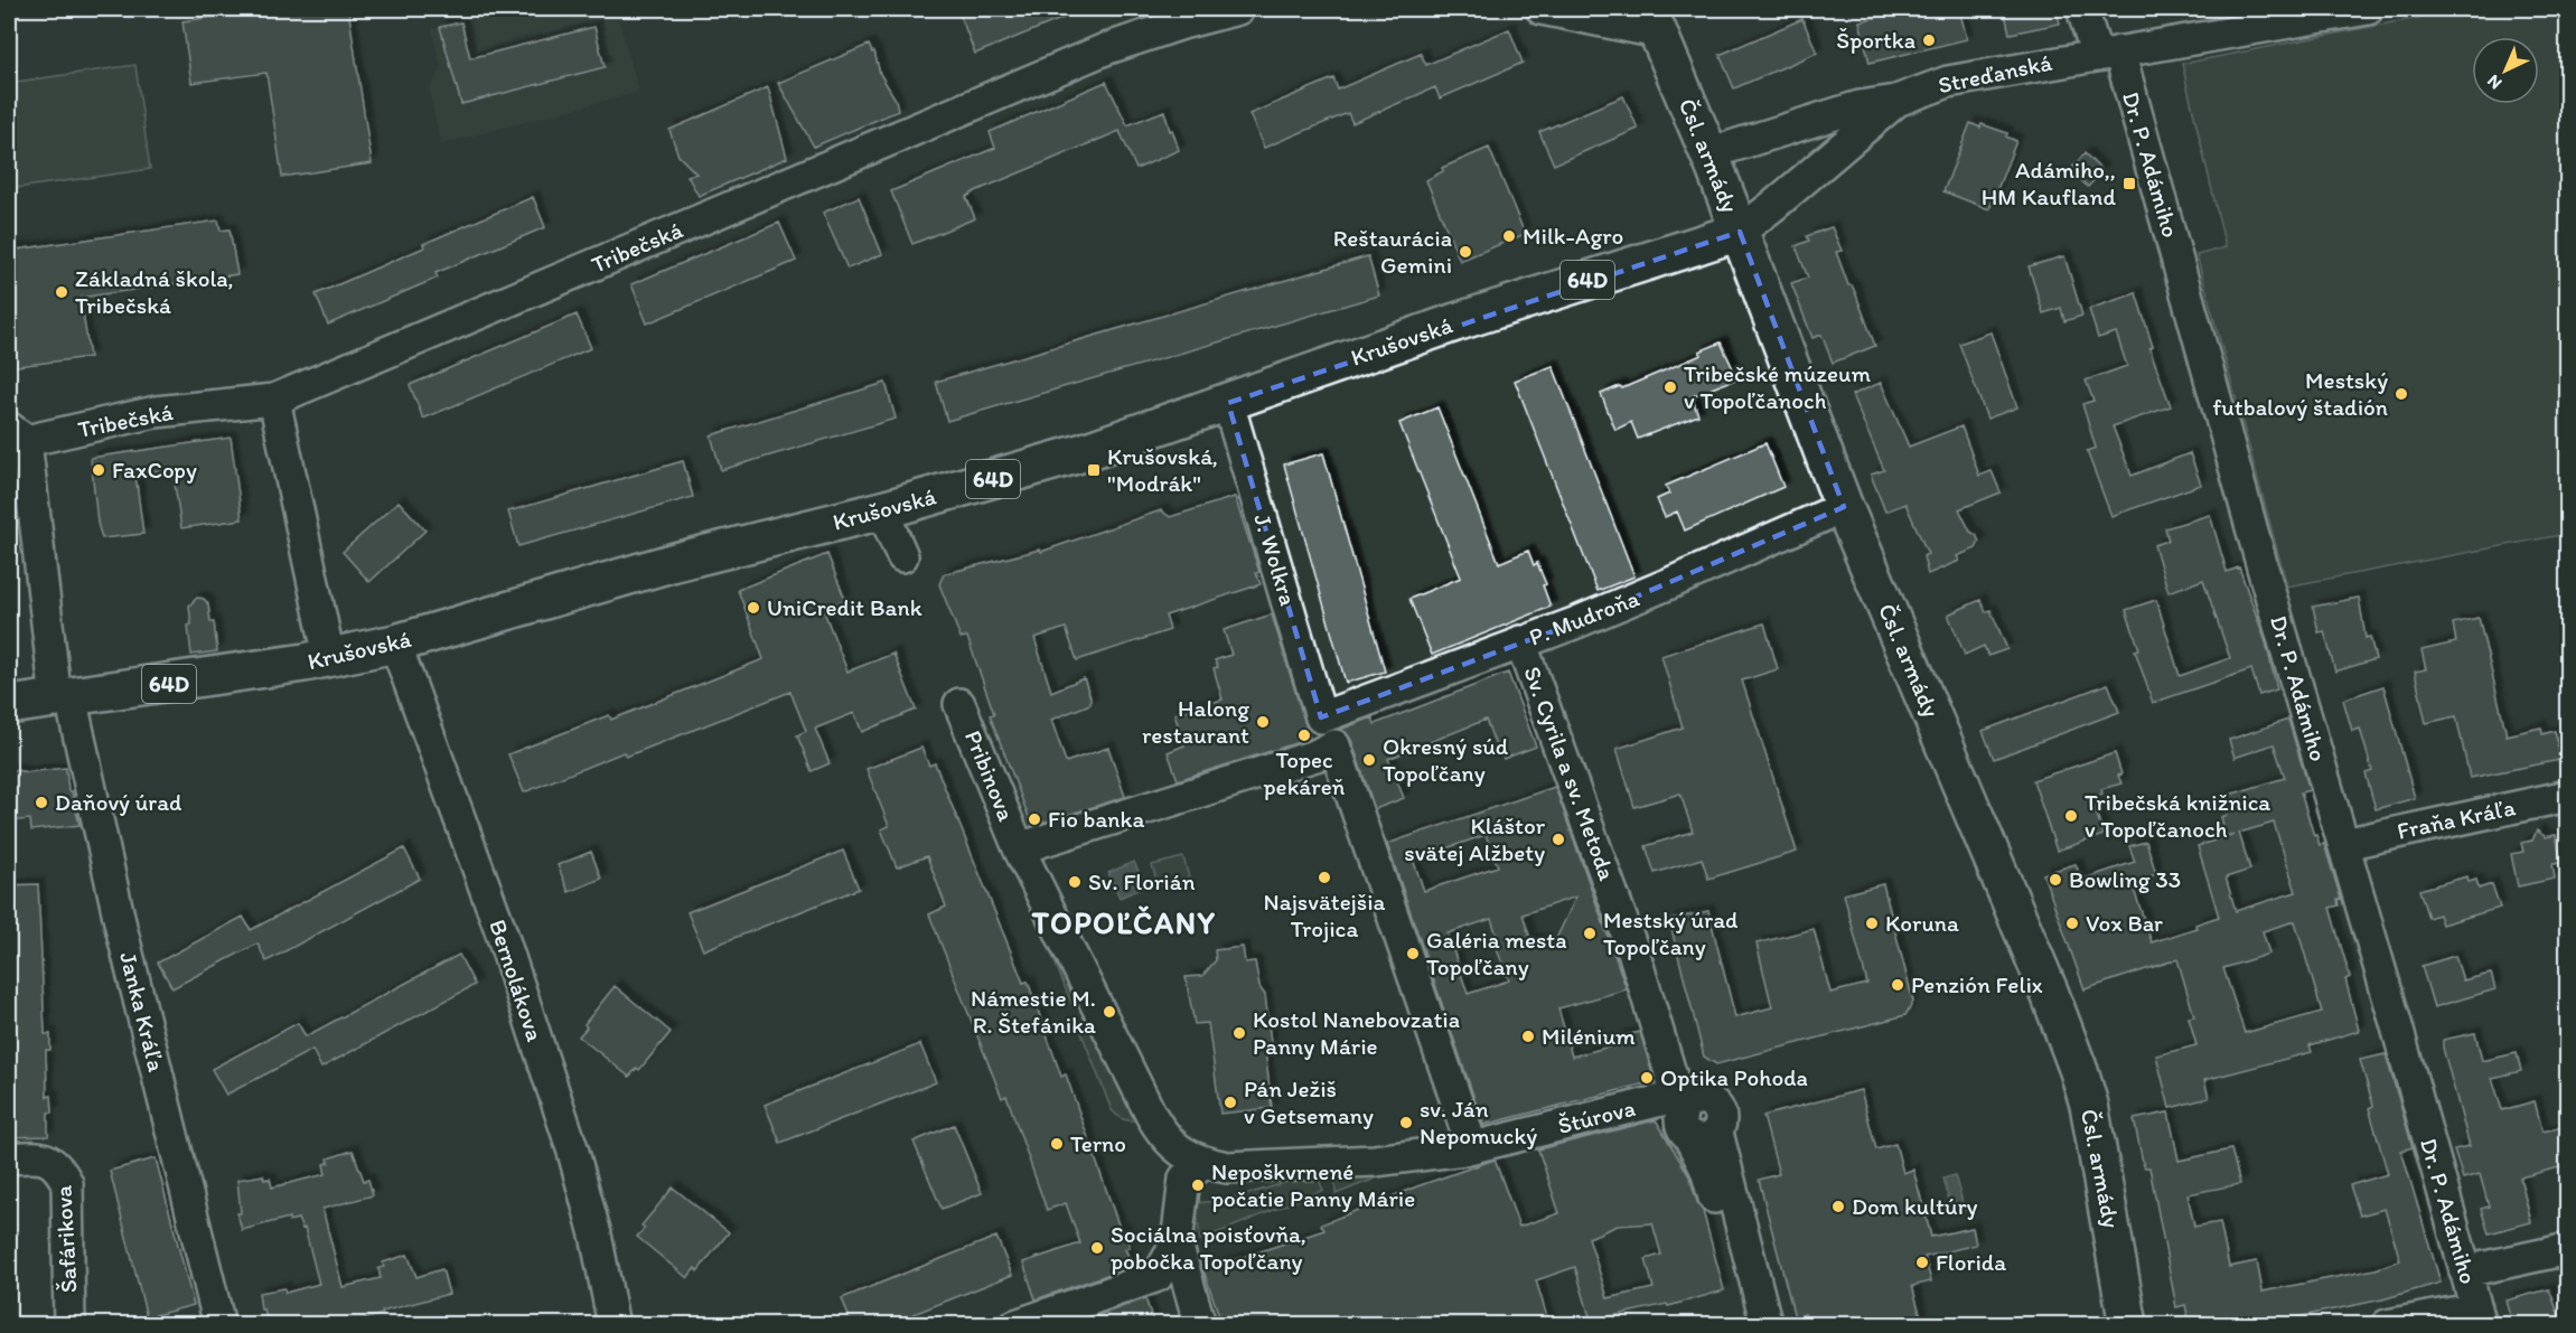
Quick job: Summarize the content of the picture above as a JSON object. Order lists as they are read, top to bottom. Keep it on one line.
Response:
{"streets":{"main road":["Čsl. armády","64D","Krušovská"],"street":["Streďanská","Dr. P. Adámiho","Tribečská","J. Wolkra","P. Mudroňa","Sv. Cyrila a sv. Metoda","Pribinova","Fraňa Kráľa","Bernolákova","Janka Kráľa","Štúrova","Šafárikova"]},"crossings":[["Streďanská","Čsl. armády"],["Streďanská","Dr. P. Adámiho"],["Streďanská","Krušovská"],["Čsl. armády","Krušovská"],["Čsl. armády","P. Mudroňa"],["Dr. P. Adámiho","Fraňa Kráľa"],["Tribečská","Janka Kráľa"],["Krušovská","J. Wolkra"],["Krušovská","Bernolákova"],["Krušovská","Janka Kráľa"],["J. Wolkra","P. Mudroňa"],["P. Mudroňa","Sv. Cyrila a sv. Metoda"],["Sv. Cyrila a sv. Metoda","Štúrova"]],"districts":["TOPOĽČANY"],"places":{"other":["Športka","Milk-Agro","Reštaurácia Gemini","Základná škola, Tribečská","Tribečské múzeum v Topoľčanoch","Mestský futbalový štadión","FaxCopy","UniCredit Bank","Halong restaurant","Topec pekáreň","Okresný súd Topoľčany","Daňový úrad","Tribečská knižnica v Topoľčanoch","Fio banka","Kláštor svätej Alžbety","Najsvätejšia Trojica","Bowling 33","Sv. Florián","Koruna","Vox Bar","Mestský úrad Topoľčany","Galéria mesta Topoľčany","Penzión Felix","Námestie M. R. Štefánika","Kostol Nanebovzatia Panny Márie","Milénium","Optika Pohoda","Pán Ježiš v Getsemany","sv. Ján Nepomucký","Terno","Nepoškvrnené počatie Panny Márie","Dom kultúry","Sociálna poisťovňa, pobočka Topoľčany","Florida"],"transit":["Adámiho,, HM Kaufland","Krušovská, \"Modrák\""]},"north":"bottom left"}
